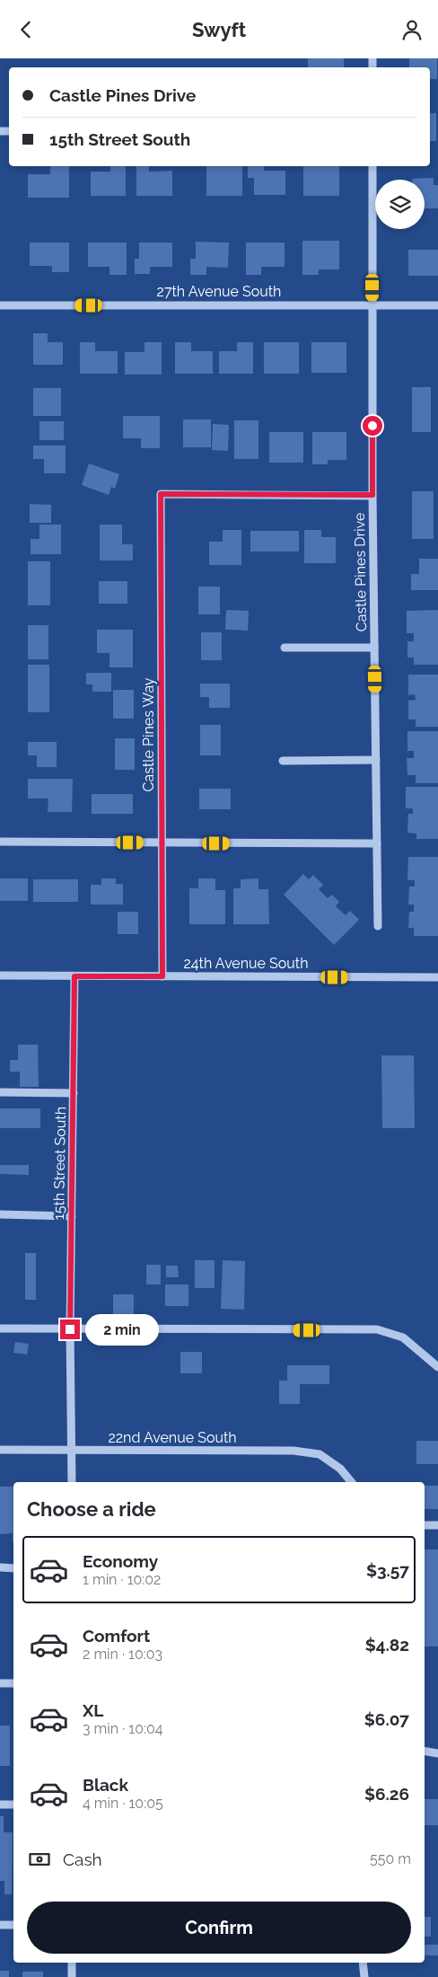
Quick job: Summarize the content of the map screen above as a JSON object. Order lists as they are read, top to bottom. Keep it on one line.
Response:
{"streets":{"street":["27th Avenue South","Castle Pines Drive","Castle Pines Way","24th Avenue South","15th Street South","22nd Avenue South"]},"crossings":[["27th Avenue South","Castle Pines Drive"],["Castle Pines Drive","Castle Pines Way"],["Castle Pines Way","24th Avenue South"],["24th Avenue South","15th Street South"],["15th Street South","22nd Avenue South"]],"page":{"header":"Swyft","banner":["Castle Pines Drive","15th Street South"],"bubble":"2 min","heading":"Choose a ride","list":[{"name":"Economy","note":"1 min · 10:02","value":"$3.57"},{"name":"Comfort","note":"2 min · 10:03","value":"$4.82"},{"name":"XL","note":"3 min · 10:04","value":"$6.07"},{"name":"Black","note":"4 min · 10:05","value":"$6.26"}],"pay":["Cash","550 m"],"buttons":"Confirm"}}
